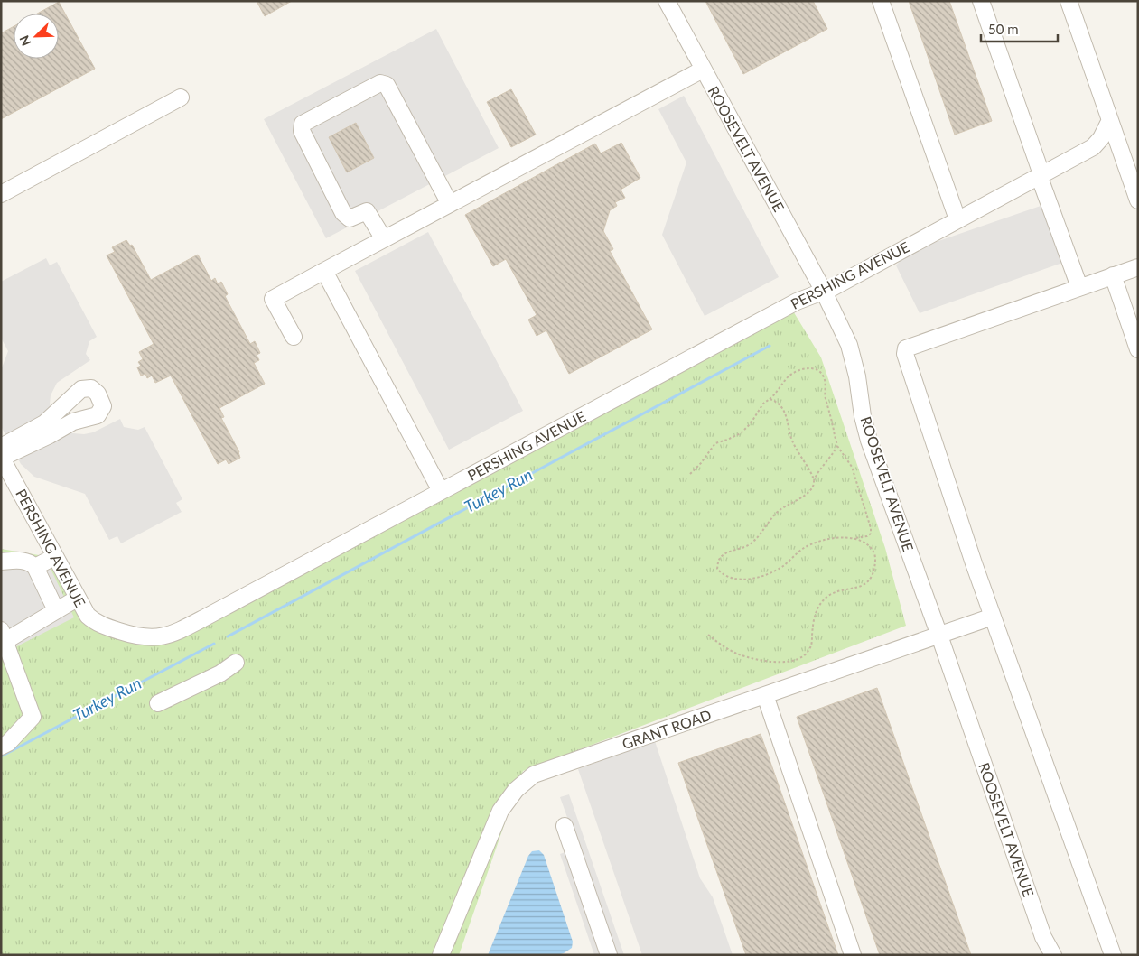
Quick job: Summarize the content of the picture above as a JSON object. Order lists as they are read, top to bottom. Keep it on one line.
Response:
{"streets":{"street":["ROOSEVELT AVENUE","PERSHING AVENUE","GRANT ROAD"]},"crossings":[["ROOSEVELT AVENUE","PERSHING AVENUE"],["ROOSEVELT AVENUE","GRANT ROAD"]],"water":["Turkey Run"],"scale_bar":"50 m","north":"bottom left"}
